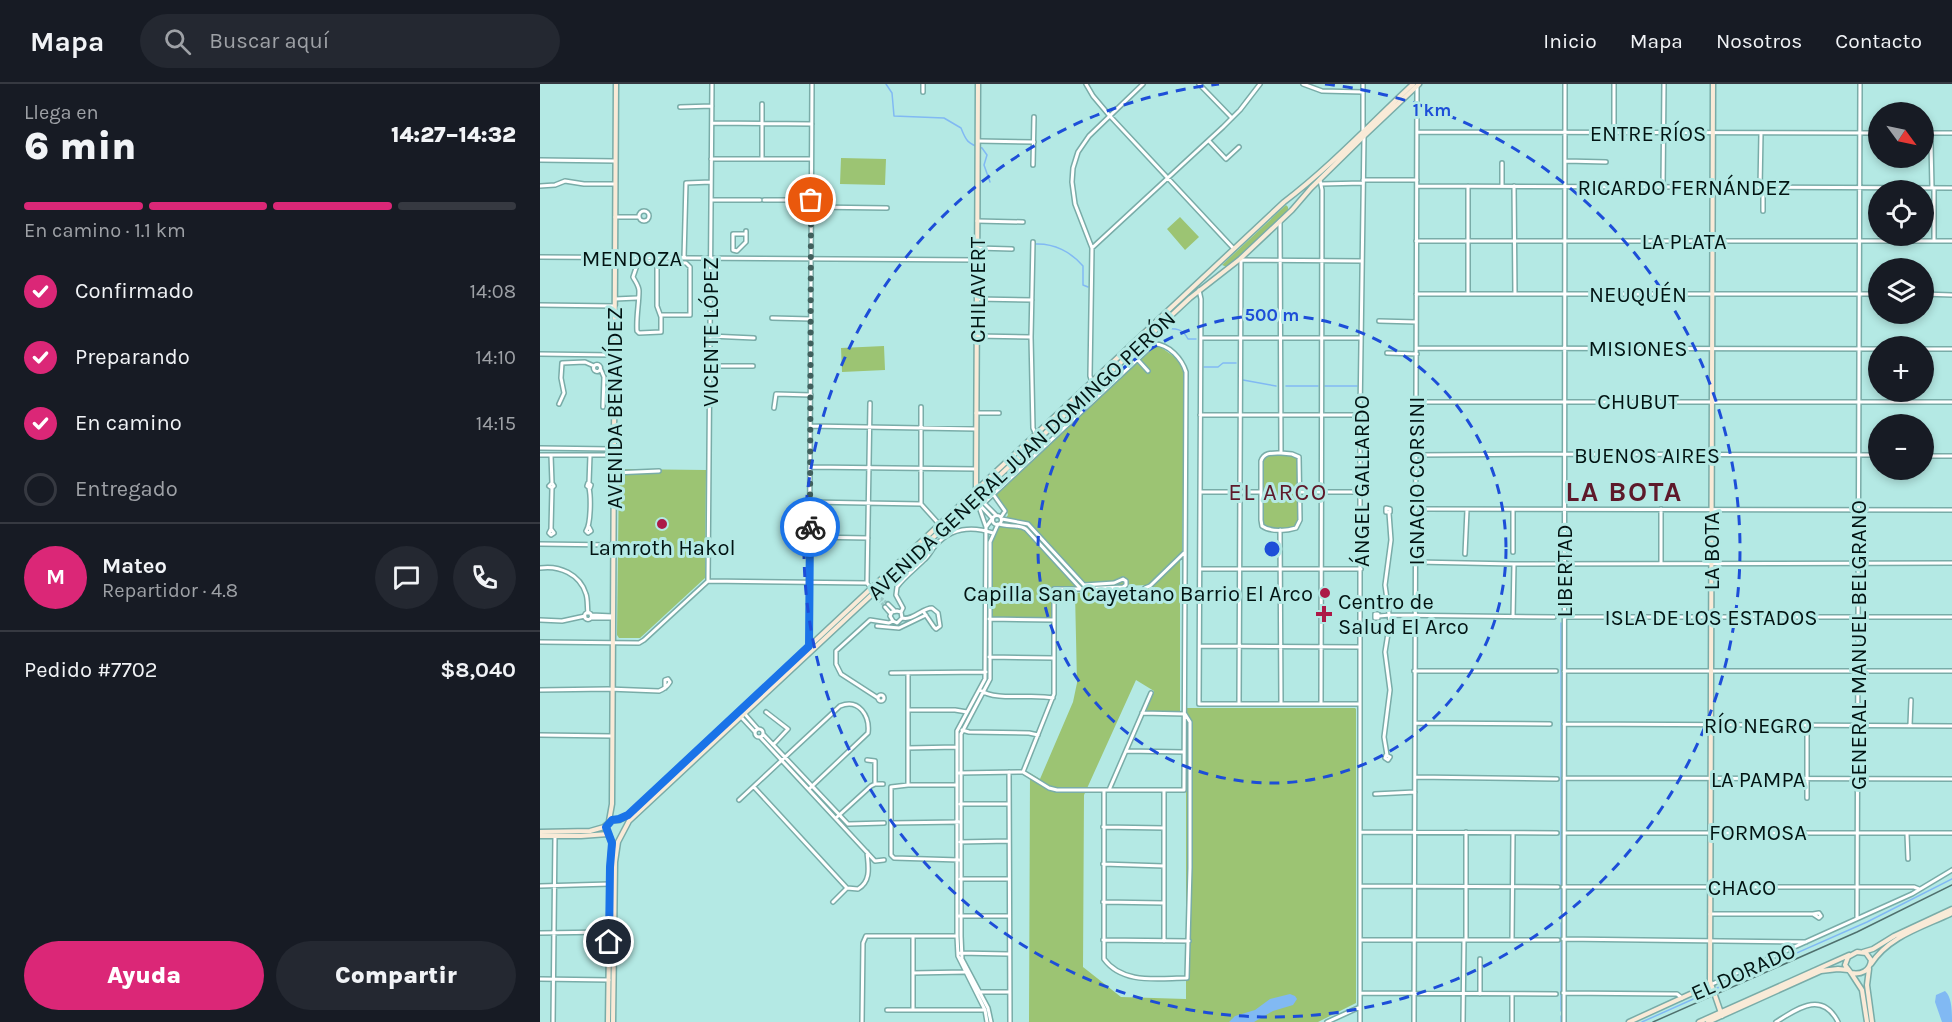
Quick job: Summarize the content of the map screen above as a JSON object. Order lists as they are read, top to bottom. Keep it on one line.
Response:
{"streets":{"main road":["CHILAVERT","AVENIDA BENAVÍDEZ","AVENIDA GENERAL JUAN DOMINGO PERÓN","LA BOTA","EL DORADO"],"street":["ENTRE RÍOS","RICARDO FERNÁNDEZ","LA PLATA","MENDOZA","NEUQUÉN","VICENTE LÓPEZ","MISIONES","CHUBUT","BUENOS AIRES","ÁNGEL GALLARDO","IGNACIO CORSINI","LIBERTAD","ISLA DE LOS ESTADOS","GENERAL MANUEL BELGRANO","RÍO NEGRO","LA PAMPA","FORMOSA","CHACO"]},"crossings":[["ENTRE RÍOS","IGNACIO CORSINI"],["ENTRE RÍOS","LA BOTA"],["ENTRE RÍOS","LIBERTAD"],["ENTRE RÍOS","GENERAL MANUEL BELGRANO"],["RICARDO FERNÁNDEZ","IGNACIO CORSINI"],["RICARDO FERNÁNDEZ","LA BOTA"],["RICARDO FERNÁNDEZ","LIBERTAD"],["RICARDO FERNÁNDEZ","GENERAL MANUEL BELGRANO"],["LA PLATA","IGNACIO CORSINI"],["LA PLATA","LA BOTA"],["LA PLATA","LIBERTAD"],["LA PLATA","GENERAL MANUEL BELGRANO"],["MENDOZA","CHILAVERT"],["MENDOZA","VICENTE LÓPEZ"],["MENDOZA","AVENIDA BENAVÍDEZ"],["CHILAVERT","AVENIDA GENERAL JUAN DOMINGO PERÓN"],["NEUQUÉN","IGNACIO CORSINI"],["NEUQUÉN","LA BOTA"],["NEUQUÉN","LIBERTAD"],["NEUQUÉN","GENERAL MANUEL BELGRANO"],["MISIONES","IGNACIO CORSINI"],["MISIONES","LA BOTA"],["MISIONES","LIBERTAD"],["MISIONES","GENERAL MANUEL BELGRANO"],["CHUBUT","IGNACIO CORSINI"],["CHUBUT","LA BOTA"],["CHUBUT","LIBERTAD"],["CHUBUT","GENERAL MANUEL BELGRANO"],["AVENIDA BENAVÍDEZ","AVENIDA GENERAL JUAN DOMINGO PERÓN"],["AVENIDA GENERAL JUAN DOMINGO PERÓN","ÁNGEL GALLARDO"],["AVENIDA GENERAL JUAN DOMINGO PERÓN","IGNACIO CORSINI"],["BUENOS AIRES","IGNACIO CORSINI"],["BUENOS AIRES","LA BOTA"],["BUENOS AIRES","LIBERTAD"],["BUENOS AIRES","GENERAL MANUEL BELGRANO"],["LA BOTA","ISLA DE LOS ESTADOS"],["LA BOTA","RÍO NEGRO"],["LA BOTA","LA PAMPA"],["LA BOTA","FORMOSA"],["LA BOTA","CHACO"],["LA BOTA","EL DORADO"],["LIBERTAD","ISLA DE LOS ESTADOS"],["LIBERTAD","RÍO NEGRO"],["LIBERTAD","LA PAMPA"],["LIBERTAD","FORMOSA"],["LIBERTAD","CHACO"],["ISLA DE LOS ESTADOS","GENERAL MANUEL BELGRANO"],["GENERAL MANUEL BELGRANO","RÍO NEGRO"],["GENERAL MANUEL BELGRANO","LA PAMPA"],["GENERAL MANUEL BELGRANO","FORMOSA"],["GENERAL MANUEL BELGRANO","CHACO"],["GENERAL MANUEL BELGRANO","EL DORADO"],["CHACO","EL DORADO"]],"districts":["LA BOTA","EL ARCO"],"places":{"other":["Lamroth Hakol","Capilla San Cayetano Barrio El Arco"],"health":["Centro de Salud El Arco"]},"north":"bottom right","page":{"header":"Mapa","search":"Buscar aquí","nav":["Inicio","Mapa","Nosotros","Contacto"],"heading":["6 min","Llega en","14:27–14:32"],"panel":["Mateo","Repartidor · 4.8","Pedido #7702","$8,040"],"map_buttons":["+","−"],"bar":"En camino · 1.1 km","list":[["Confirmado","14:08"],["Preparando","14:10"],["En camino","14:15"],"Entregado"],"round":"M","buttons":["Ayuda","Compartir"]},"rings":["1 km","500 m"]}
